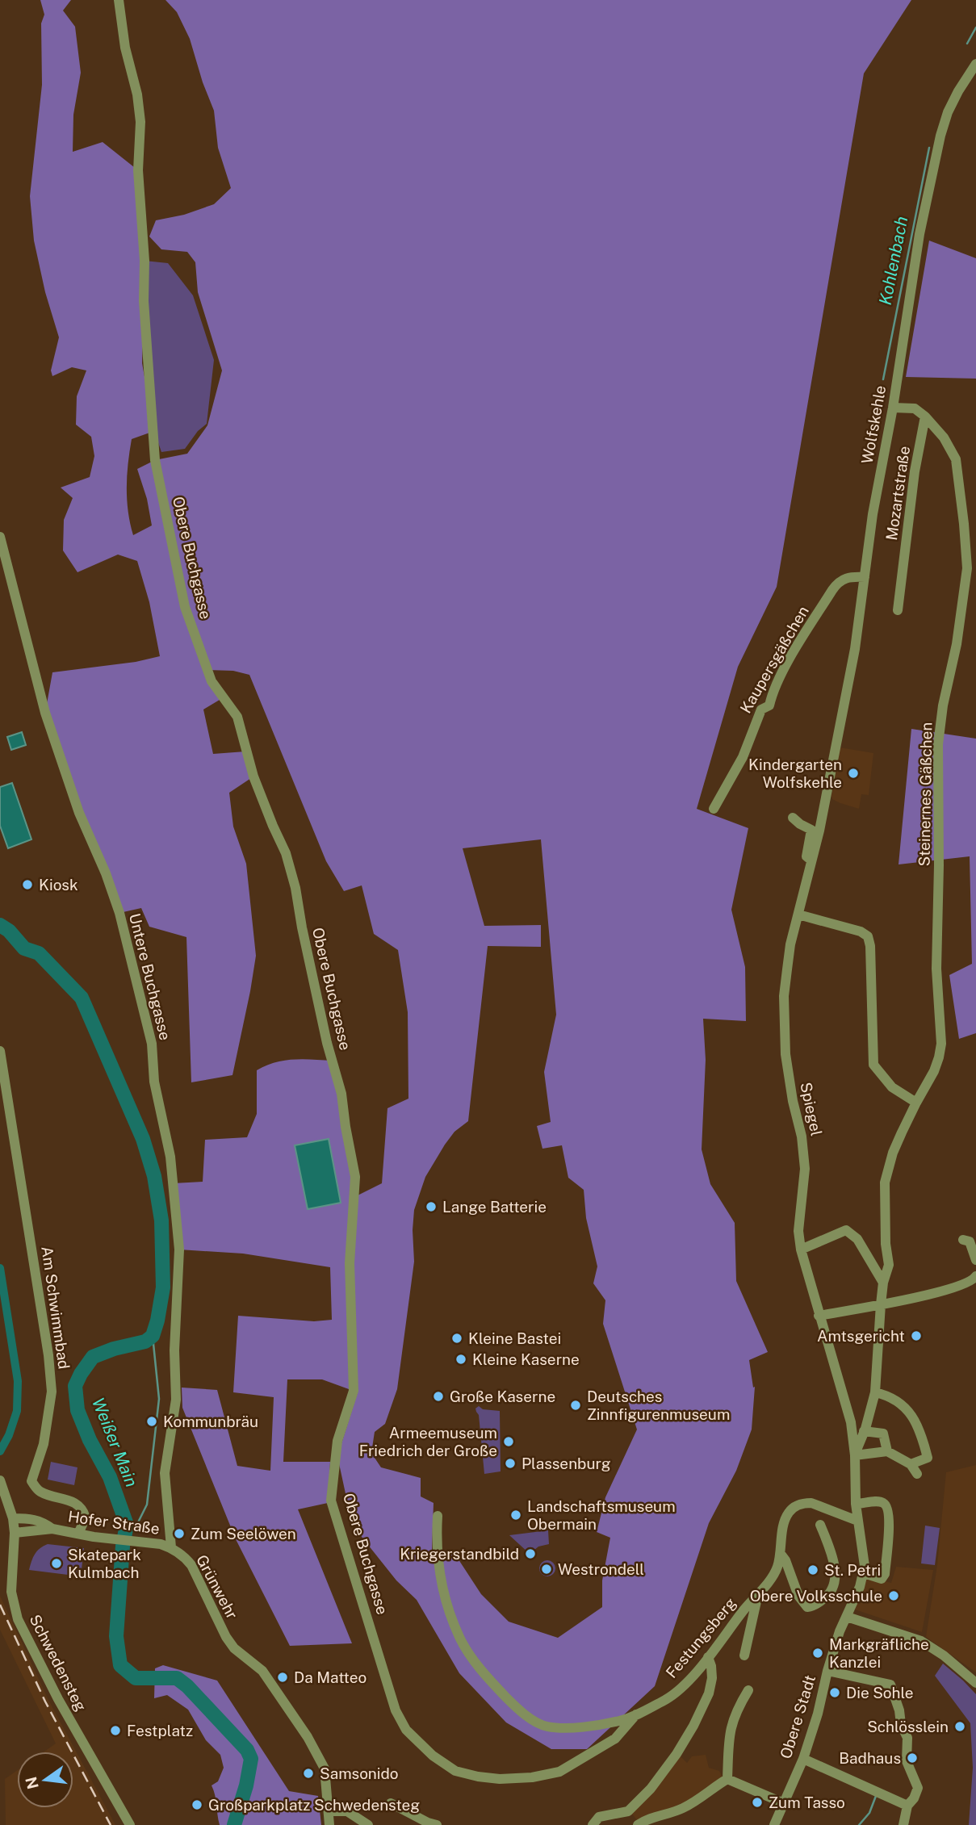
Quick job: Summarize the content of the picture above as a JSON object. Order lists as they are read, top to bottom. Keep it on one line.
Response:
{"streets":{"street":["Wolfskehle","Mozartstraße","Obere Buchgasse","Kaupersgäßchen","Steinernes Gäßchen","Untere Buchgasse","Spiegel","Am Schwimmbad","Hofer Straße","Grünwehr","Festungsberg","Schwedensteg","Obere Stadt"]},"crossings":[["Wolfskehle","Kaupersgäßchen"],["Wolfskehle","Spiegel"],["Mozartstraße","Steinernes Gäßchen"],["Obere Buchgasse","Festungsberg"],["Steinernes Gäßchen","Spiegel"],["Untere Buchgasse","Hofer Straße"],["Untere Buchgasse","Grünwehr"],["Spiegel","Festungsberg"],["Spiegel","Obere Stadt"],["Am Schwimmbad","Hofer Straße"],["Hofer Straße","Grünwehr"],["Hofer Straße","Schwedensteg"]],"water":["Kohlenbach","Weißer Main"],"places":["Kindergarten Wolfskehle","Kiosk","Lange Batterie","Amtsgericht","Kleine Bastei","Kleine Kaserne","Große Kaserne","Deutsches Zinnfigurenmuseum","Kommunbräu","Armeemuseum Friedrich der Große","Plassenburg","Landschaftsmuseum Obermain","Zum Seelöwen","Kriegerstandbild","Skatepark Kulmbach","Westrondell","St. Petri","Obere Volksschule","Markgräfliche Kanzlei","Da Matteo","Die Sohle","Schlösslein","Festplatz","Badhaus","Samsonido","Zum Tasso","Großparkplatz Schwedensteg"],"north":"left"}
